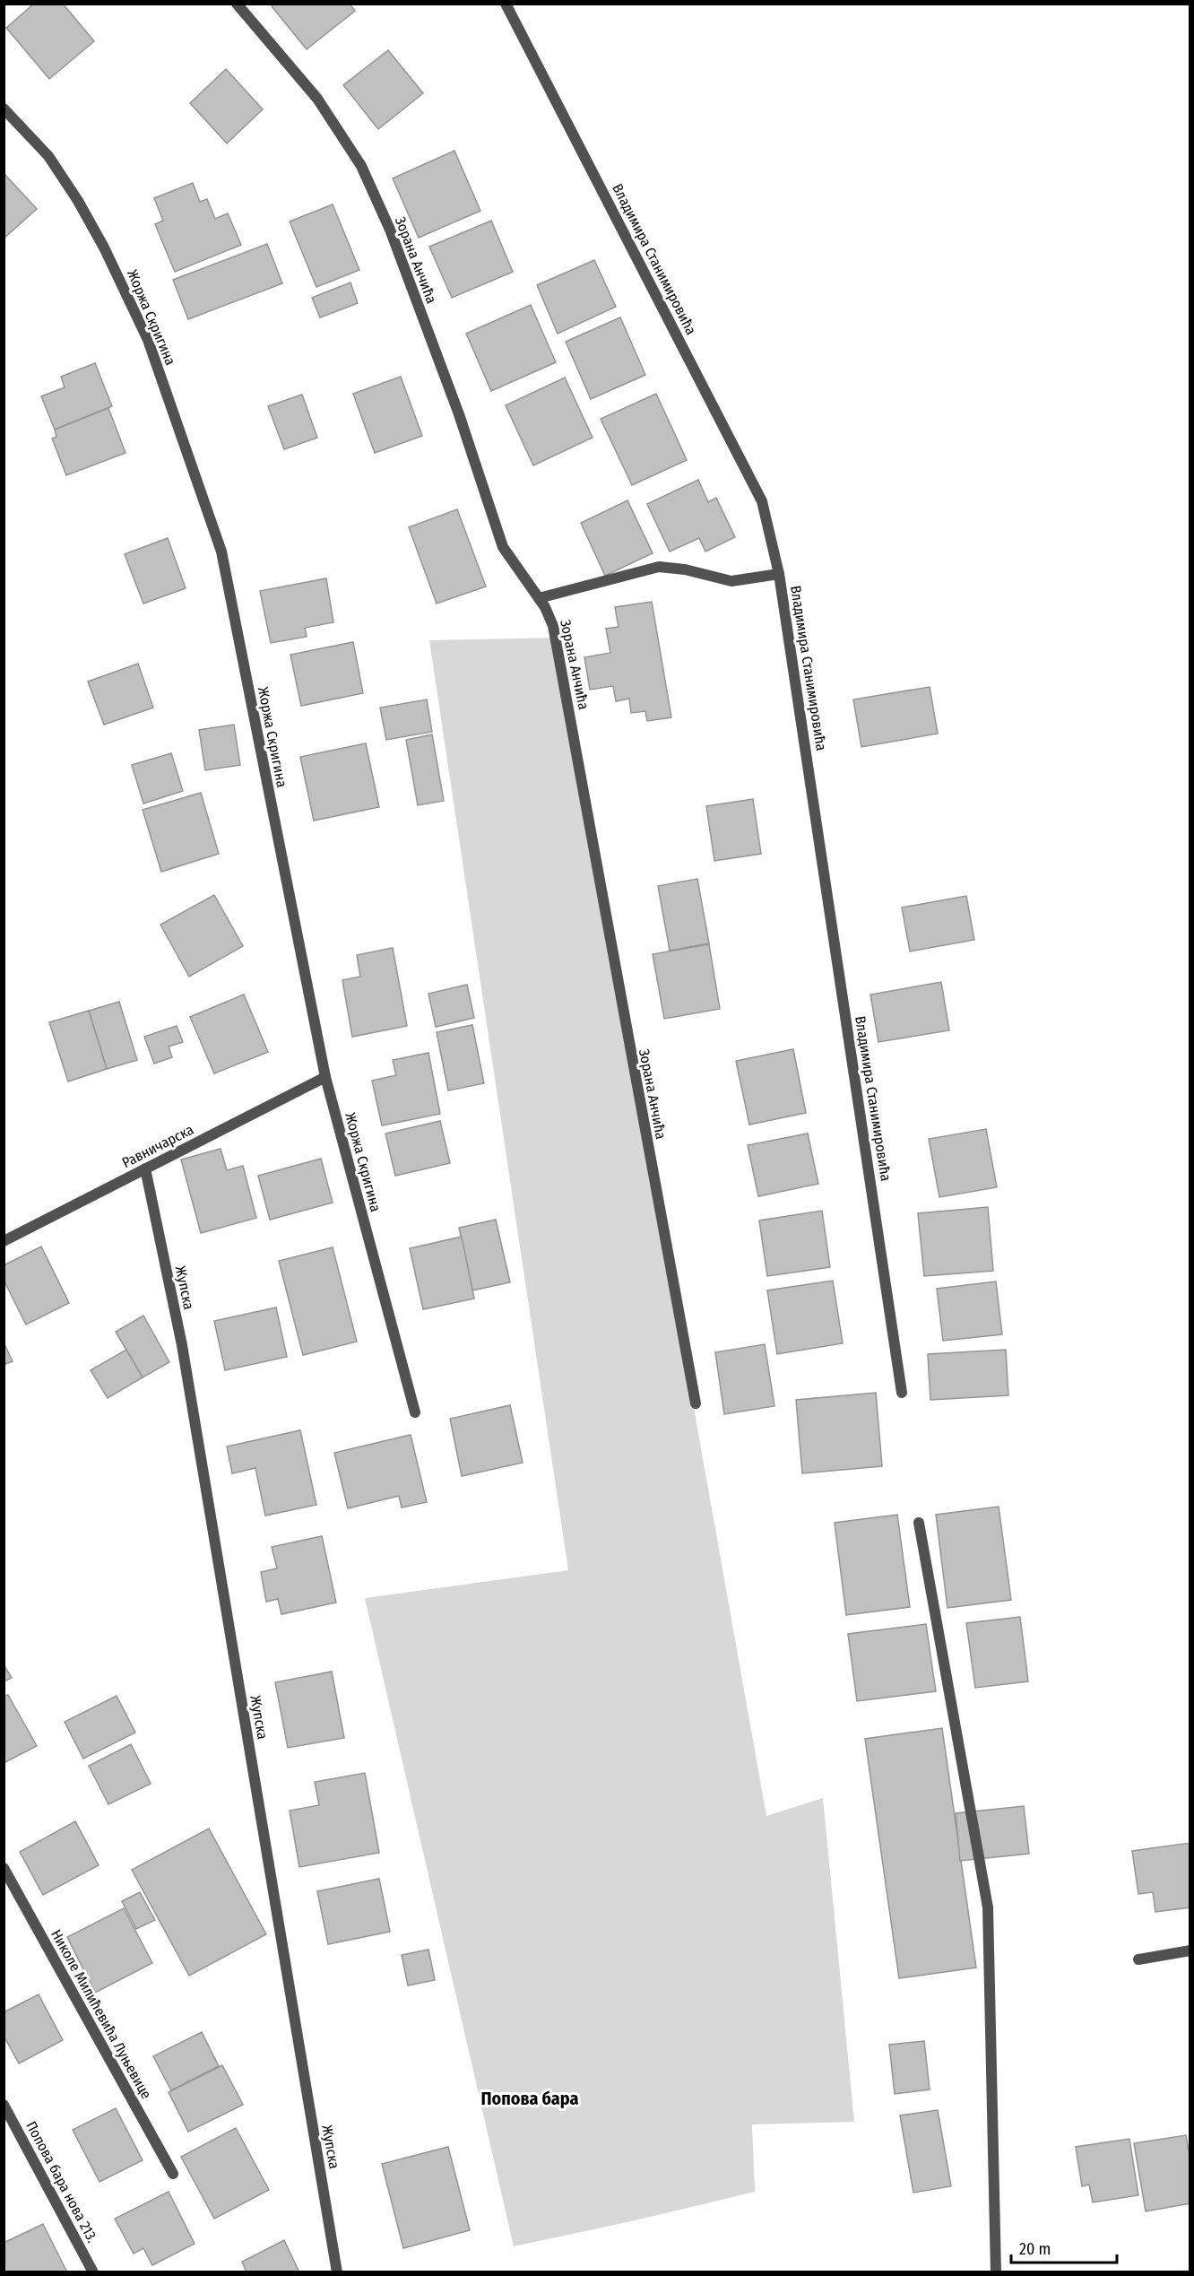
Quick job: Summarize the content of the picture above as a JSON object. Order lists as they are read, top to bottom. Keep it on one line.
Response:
{"streets":{"street":["Владимира Станимировића","Зорана Анчића","Жоржа Скригина","Равничарска","Жупска","Николе Милићевића Луњевице","Попова бара нова 213."]},"crossings":[["Жоржа Скригина","Равничарска"],["Равничарска","Жупска"]],"districts":["Попова бара"],"scale_bar":"20 m"}
